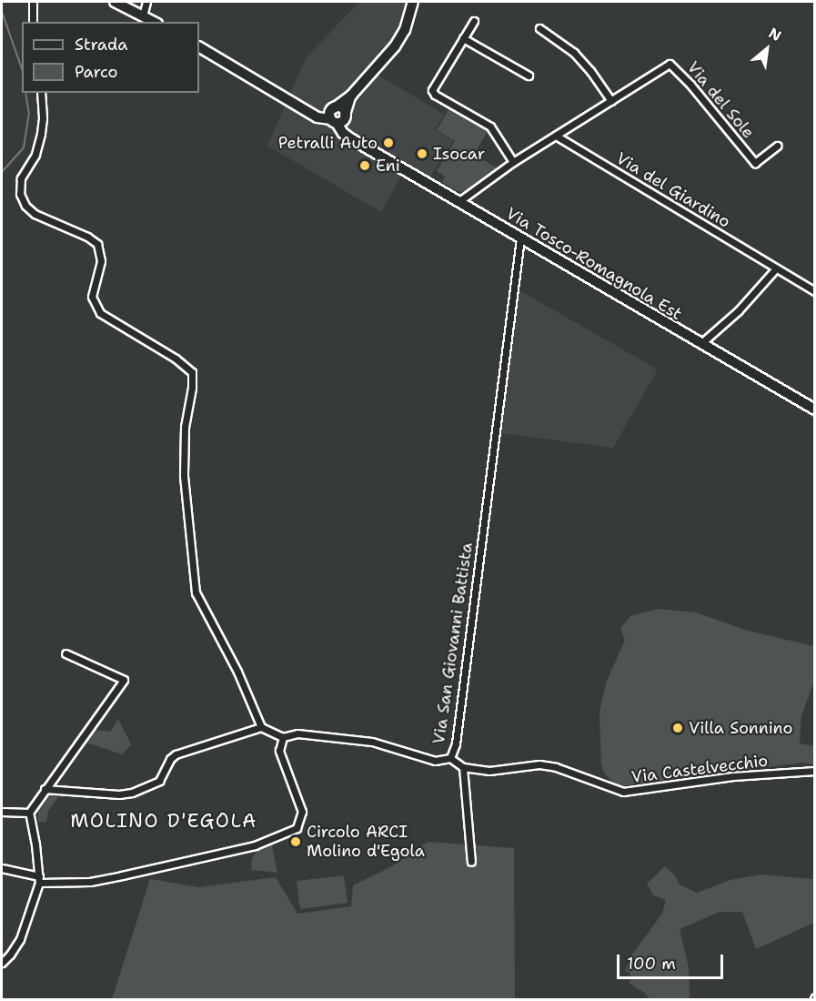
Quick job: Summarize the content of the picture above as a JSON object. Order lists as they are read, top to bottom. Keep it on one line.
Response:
{"streets":{"main road":["Via Tosco-Romagnola Est"],"street":["Via del Sole","Via del Giardino","Via San Giovanni Battista","Via Castelvecchio"]},"crossings":[["Via del Sole","Via del Giardino"],["Via del Sole","Via Tosco-Romagnola Est"],["Via Tosco-Romagnola Est","Via San Giovanni Battista"],["Via San Giovanni Battista","Via Castelvecchio"]],"districts":["MOLINO D'EGOLA"],"places":["Petralli Auto","Isocar","Eni","Villa Sonnino","Circolo ARCI Molino d'Egola"],"legend":["Strada","Parco"],"scale_bar":"100 m","north":"top right"}
